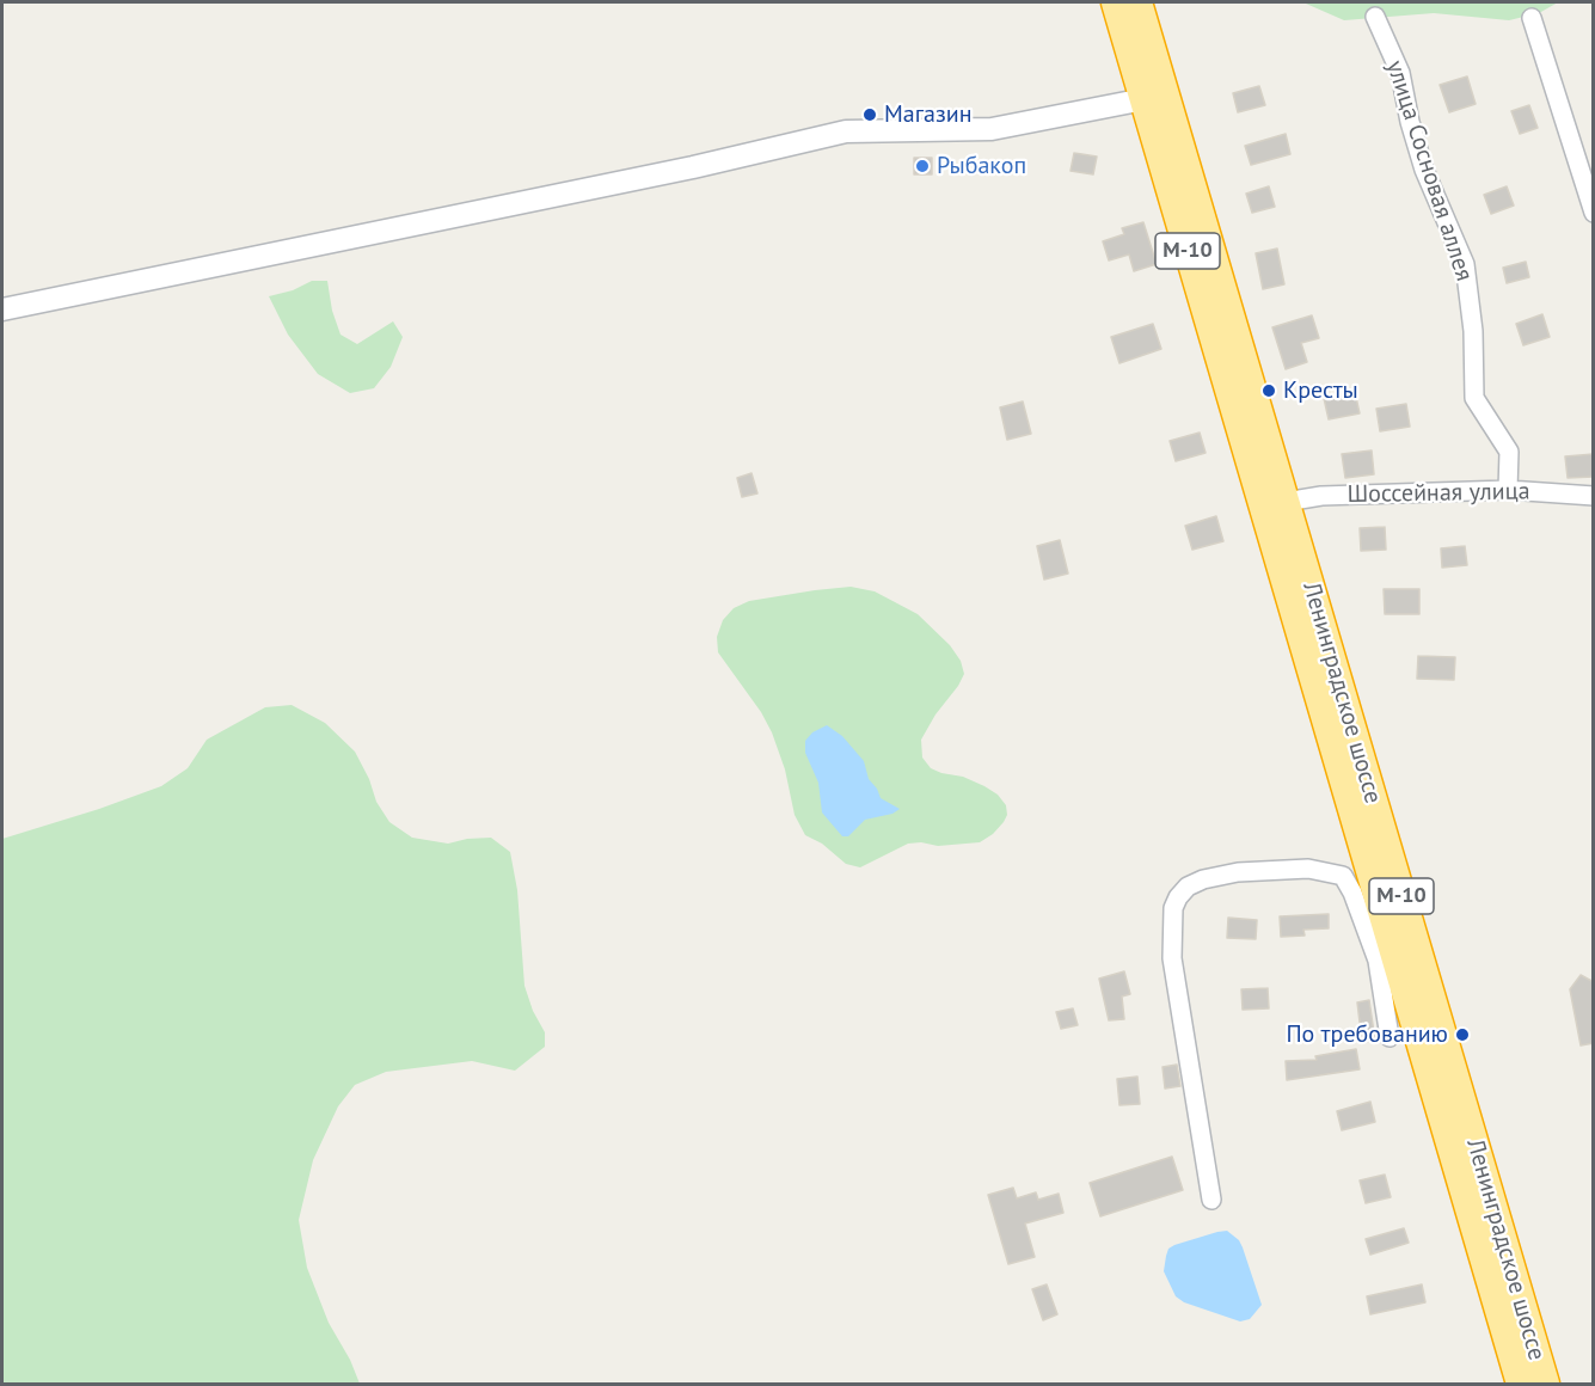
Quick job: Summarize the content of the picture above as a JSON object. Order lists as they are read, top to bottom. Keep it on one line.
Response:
{"streets":{"highway":["М-10","Ленинградское шоссе"],"street":["улица Сосновая аллея","Шоссейная улица"]},"crossings":[["улица Сосновая аллея","Шоссейная улица"],["Шоссейная улица","Ленинградское шоссе"]],"places":["Магазин","Рыбакоп","Кресты","По требованию"]}
